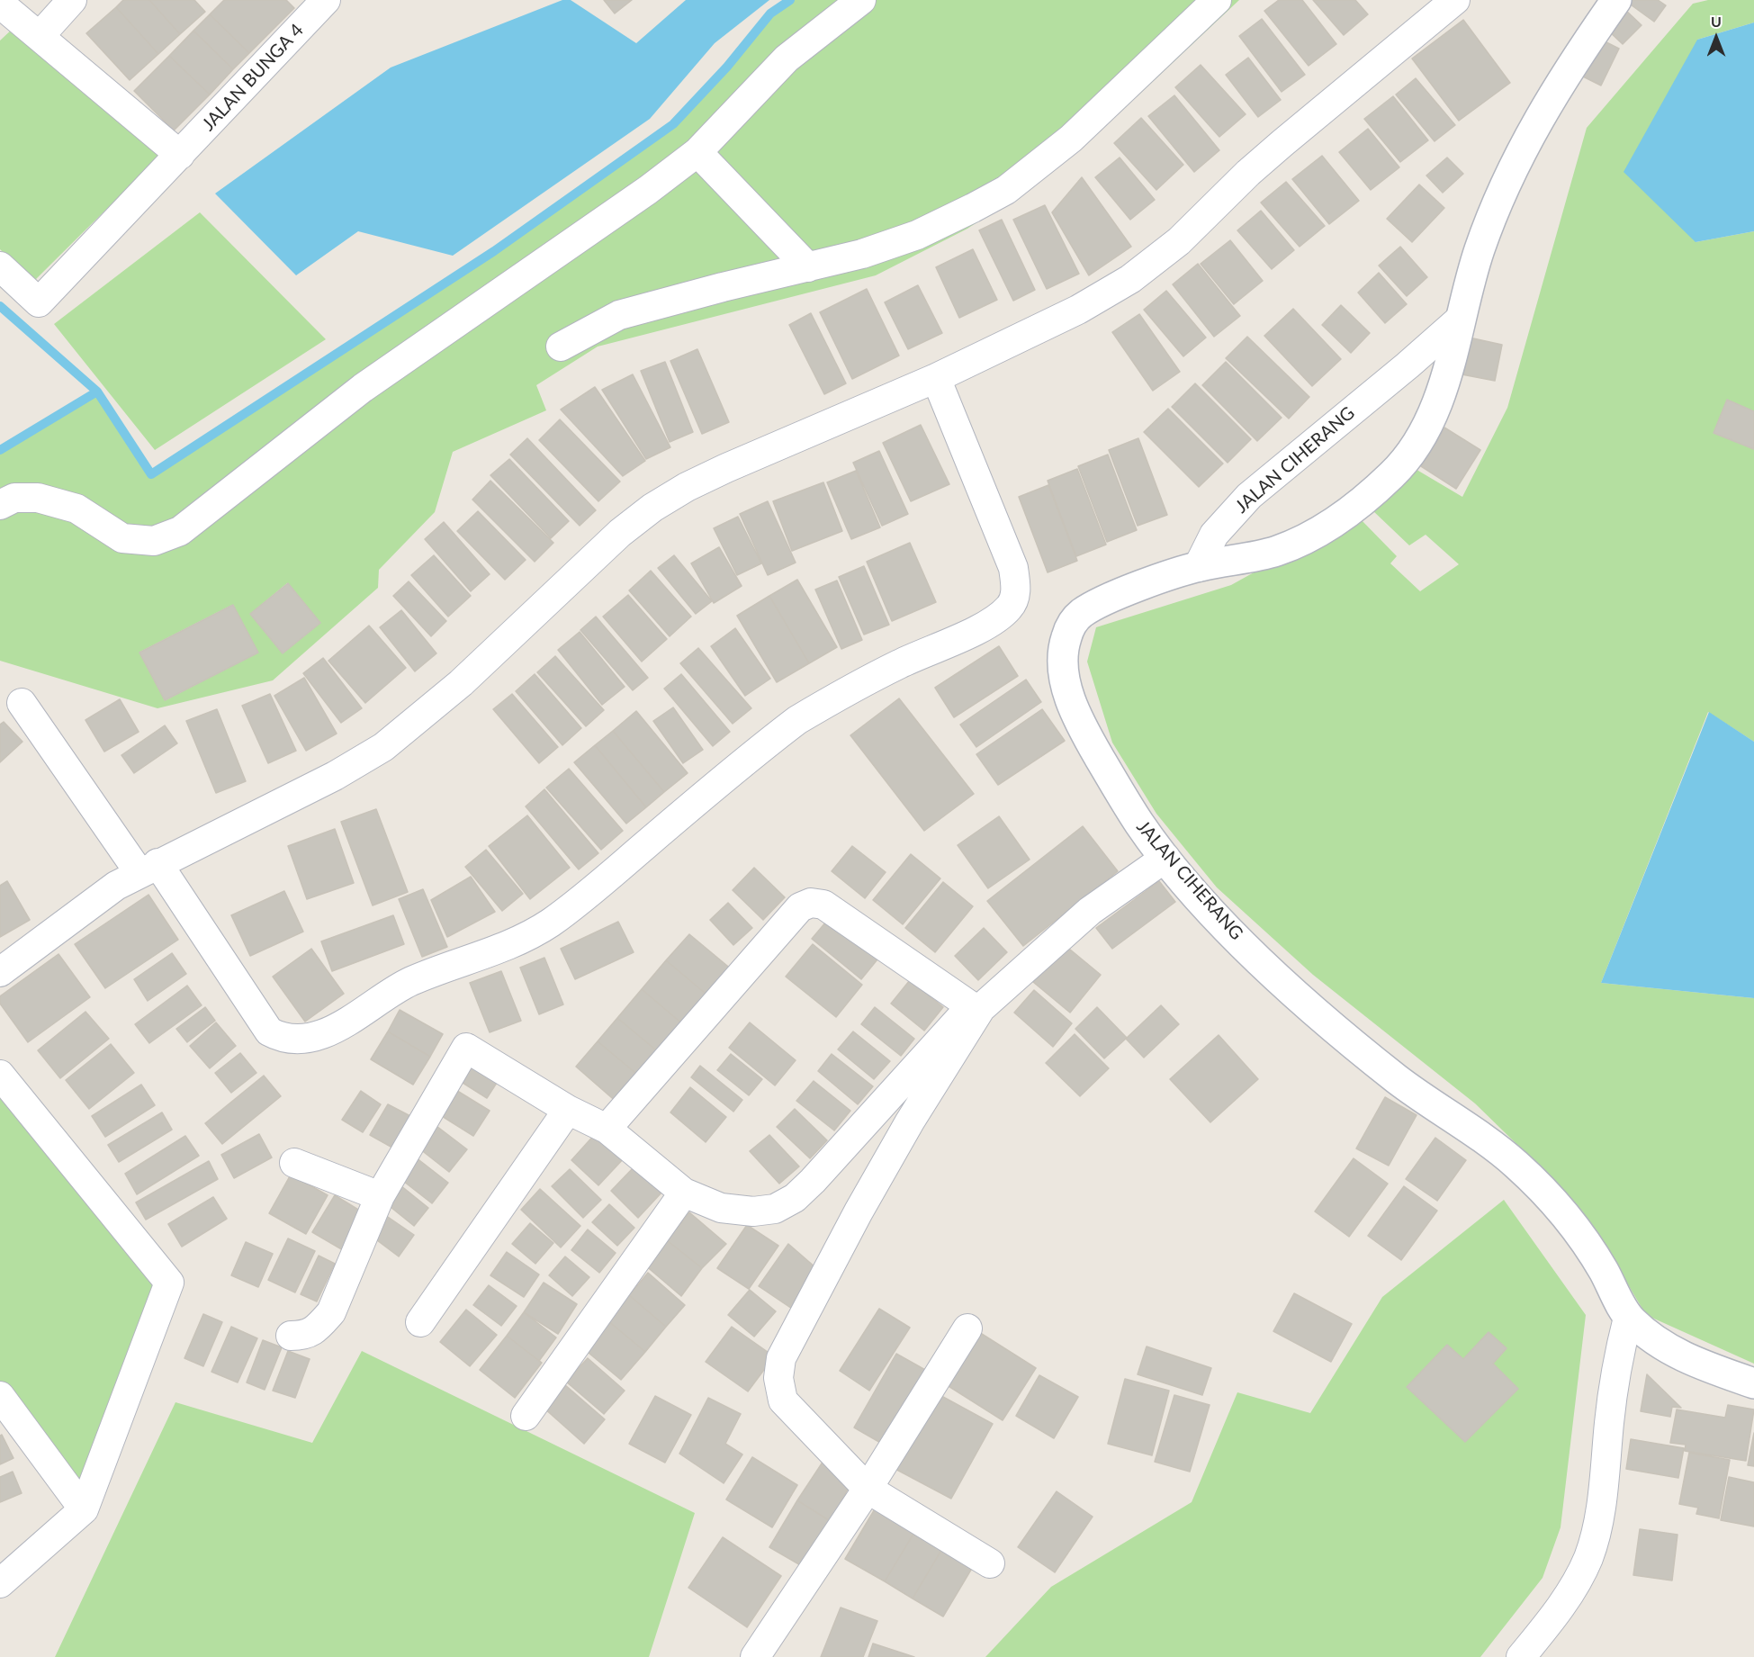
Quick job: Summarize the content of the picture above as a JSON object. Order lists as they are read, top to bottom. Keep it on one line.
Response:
{"streets":{"street":["JALAN BUNGA 4","JALAN CIHERANG"]},"north":"top"}
